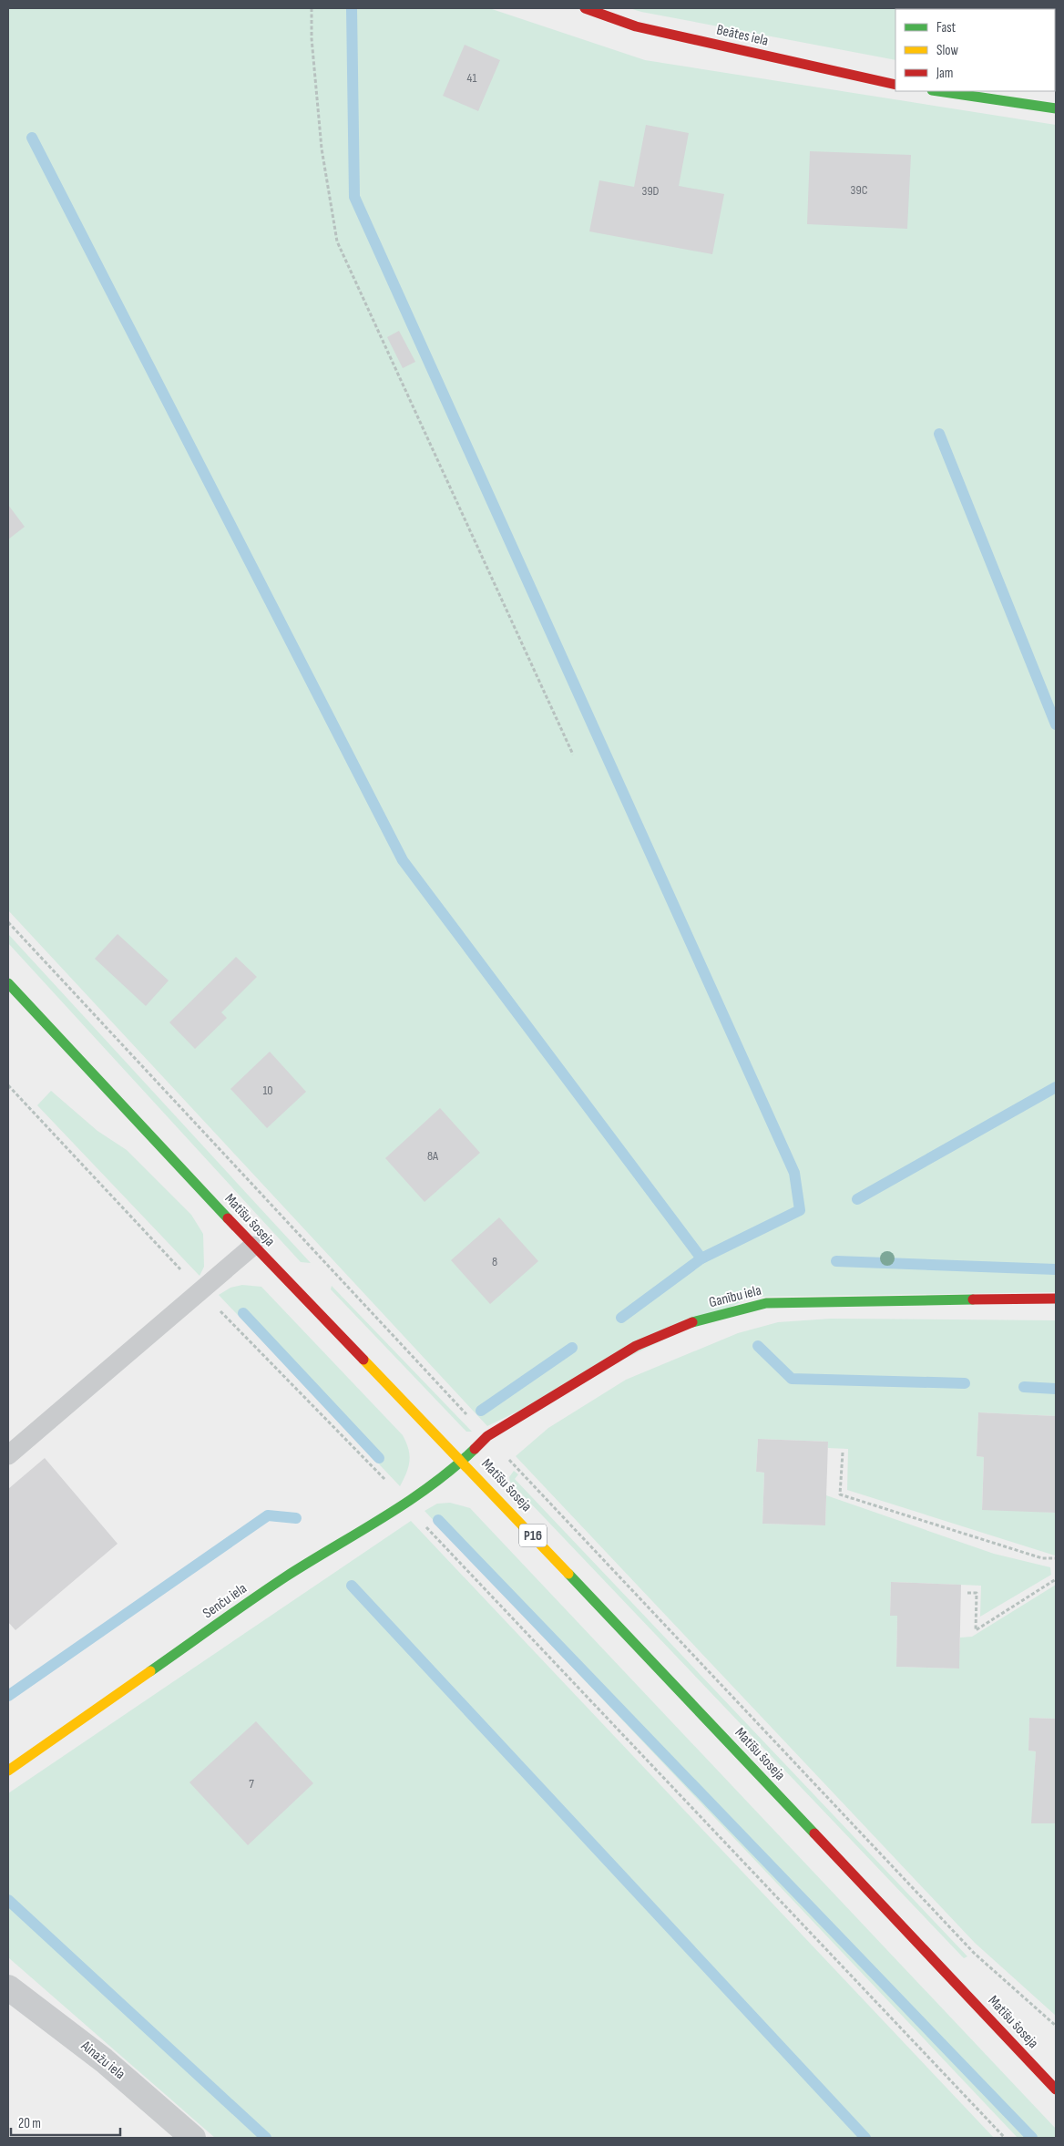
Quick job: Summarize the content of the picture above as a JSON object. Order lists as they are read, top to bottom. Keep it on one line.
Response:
{"streets":{"street":["Beātes iela","Matīšu šoseja","Ganību iela","P16","Senču iela","Ainažu iela"]},"crossings":[["Matīšu šoseja","Ganību iela"],["Matīšu šoseja","Senču iela"],["Ganību iela","Senču iela"]],"house_numbers":["41","39C","39D","10","8A","8","7"],"legend":["Fast","Slow","Jam"],"scale_bar":"20 m"}
